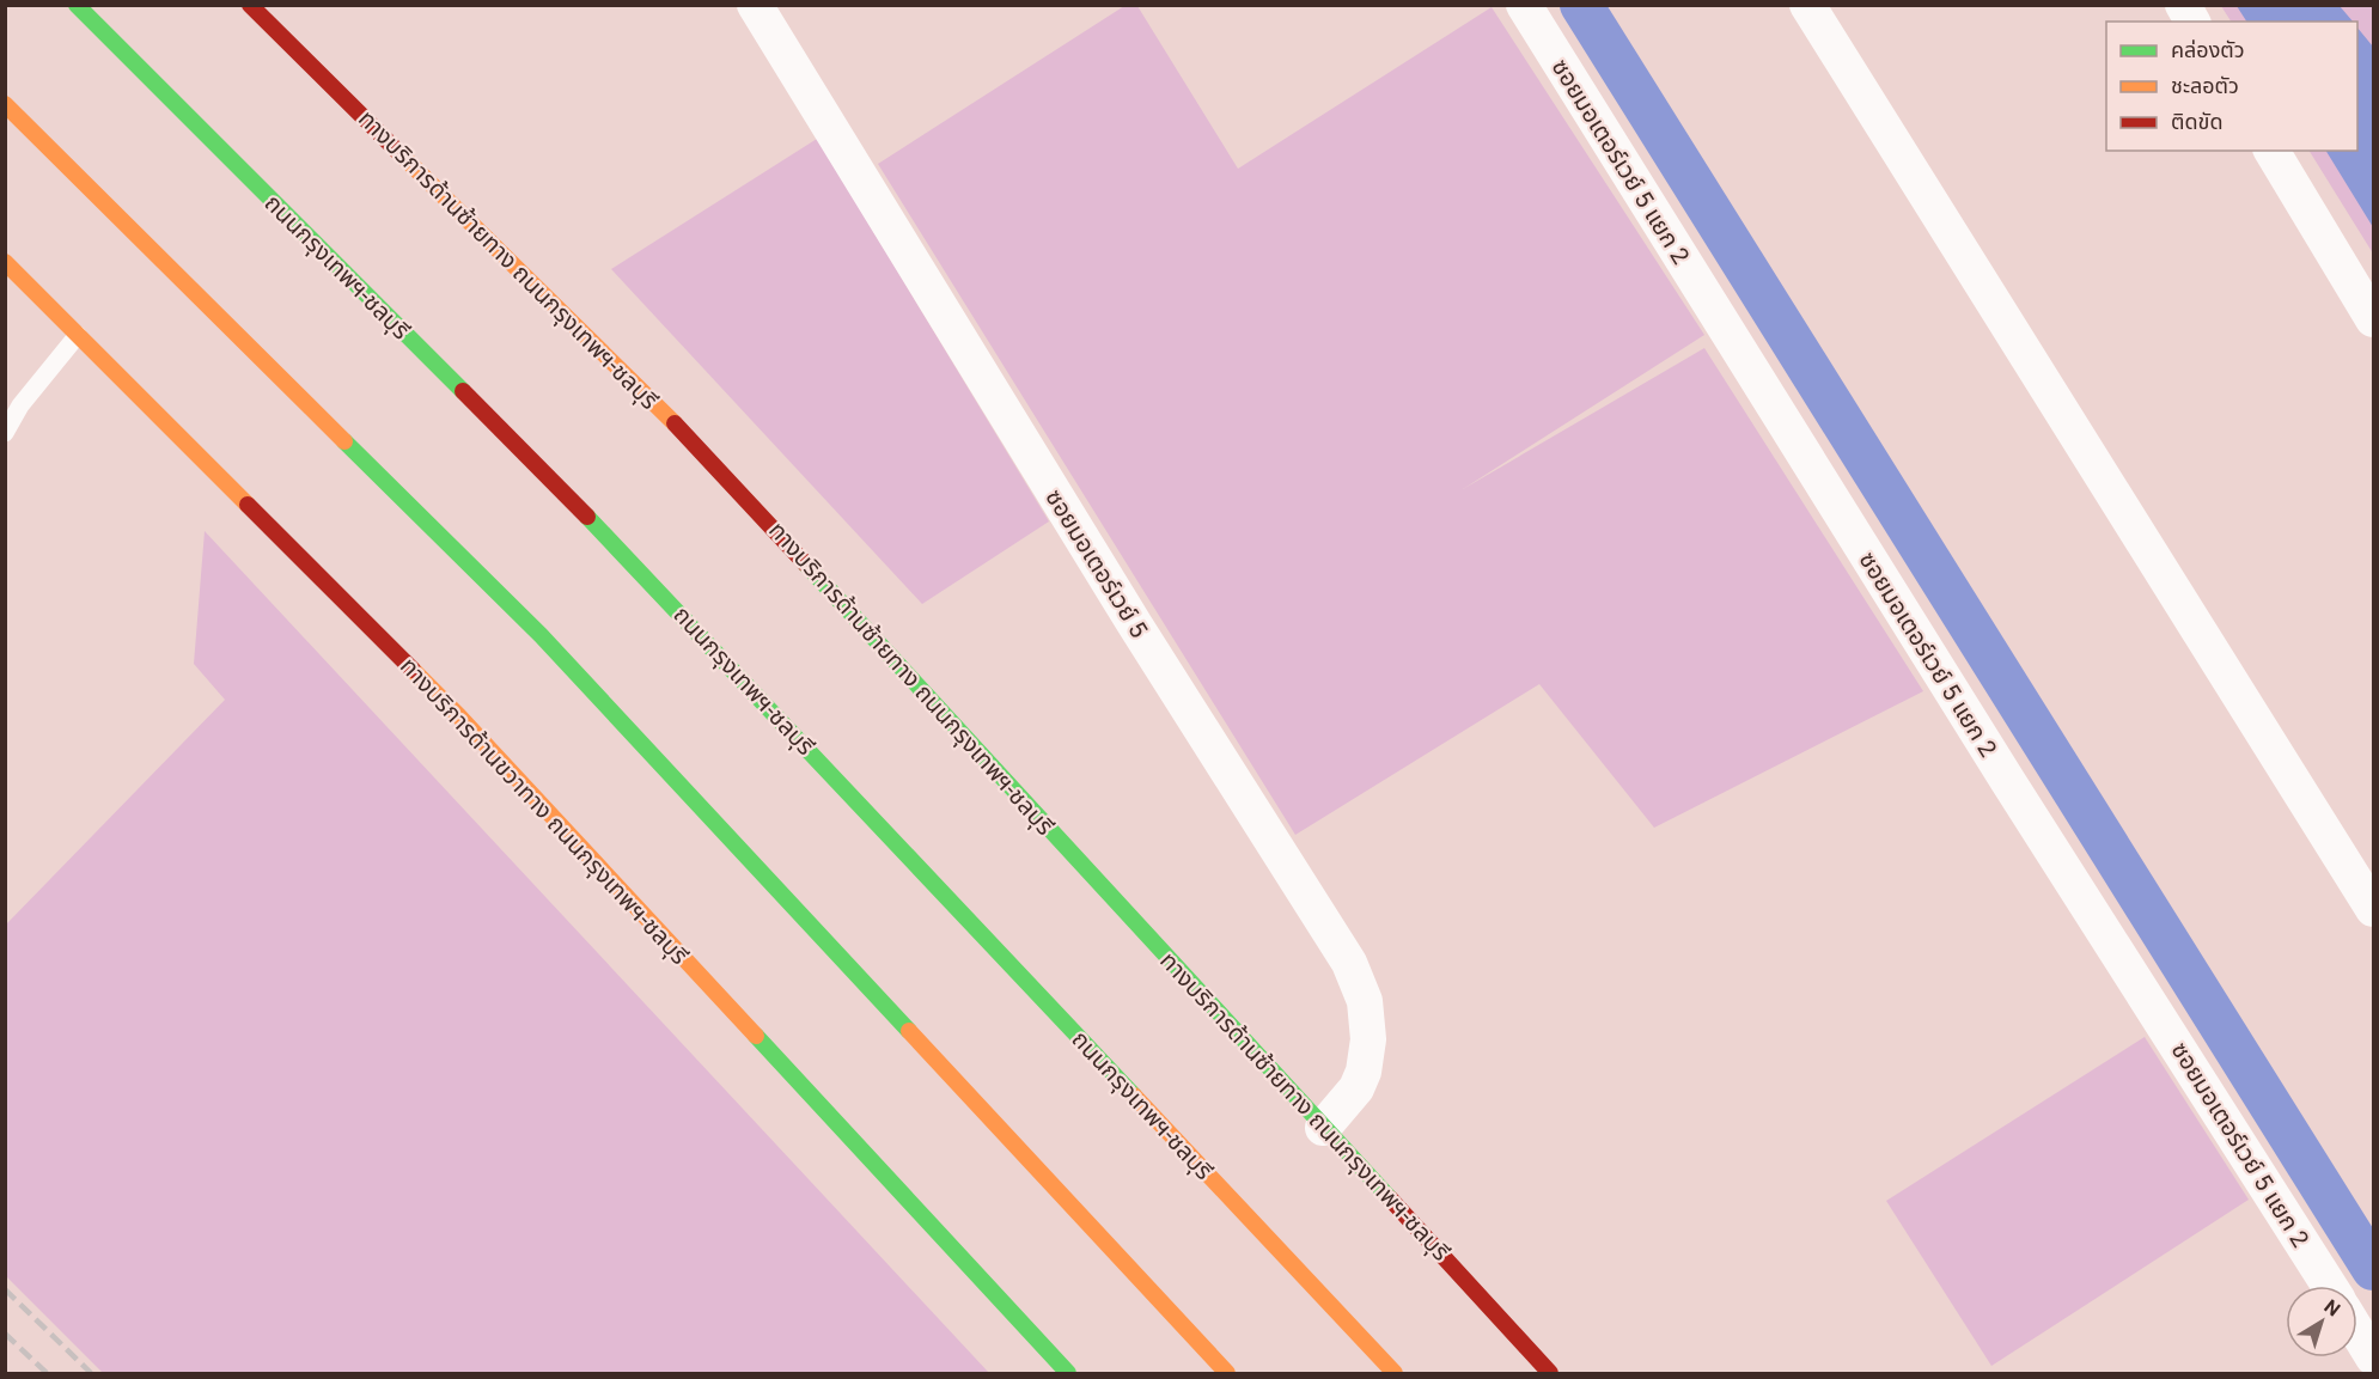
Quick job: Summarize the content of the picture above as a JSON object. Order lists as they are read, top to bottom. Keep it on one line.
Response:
{"streets":{"main road":["ทางบริการด้านซ้ายทาง ถนนกรุงเทพฯ-ชลบุรี","ถนนกรุงเทพฯ-ชลบุรี","ทางบริการด้านขวาทาง ถนนกรุงเทพฯ-ชลบุรี"],"street":["ซอยมอเตอร์เวย์ 5 แยก 2","ซอยมอเตอร์เวย์ 5"]},"crossings":[["ทางบริการด้านซ้ายทาง ถนนกรุงเทพฯ-ชลบุรี","ซอยมอเตอร์เวย์ 5"]],"legend":["คล่องตัว","ชะลอตัว","ติดขัด"],"north":"top right"}
